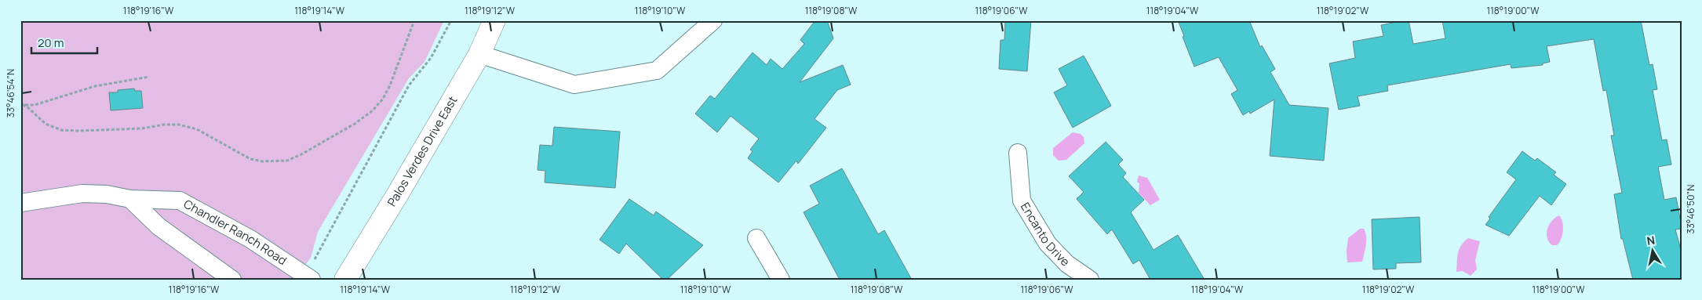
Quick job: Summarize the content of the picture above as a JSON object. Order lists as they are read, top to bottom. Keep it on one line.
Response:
{"streets":{"main road":["Palos Verdes Drive East"],"street":["Chandler Ranch Road","Encanto Drive"]},"scale_bar":"20 m","north":"top","coordinates":["118°19'16\"W","118°19'14\"W","118°19'12\"W","118°19'10\"W","118°19'08\"W","118°19'06\"W","118°19'04\"W","118°19'02\"W","118°19'00\"W","33°46'54\"N","33°46'50\"N"]}
